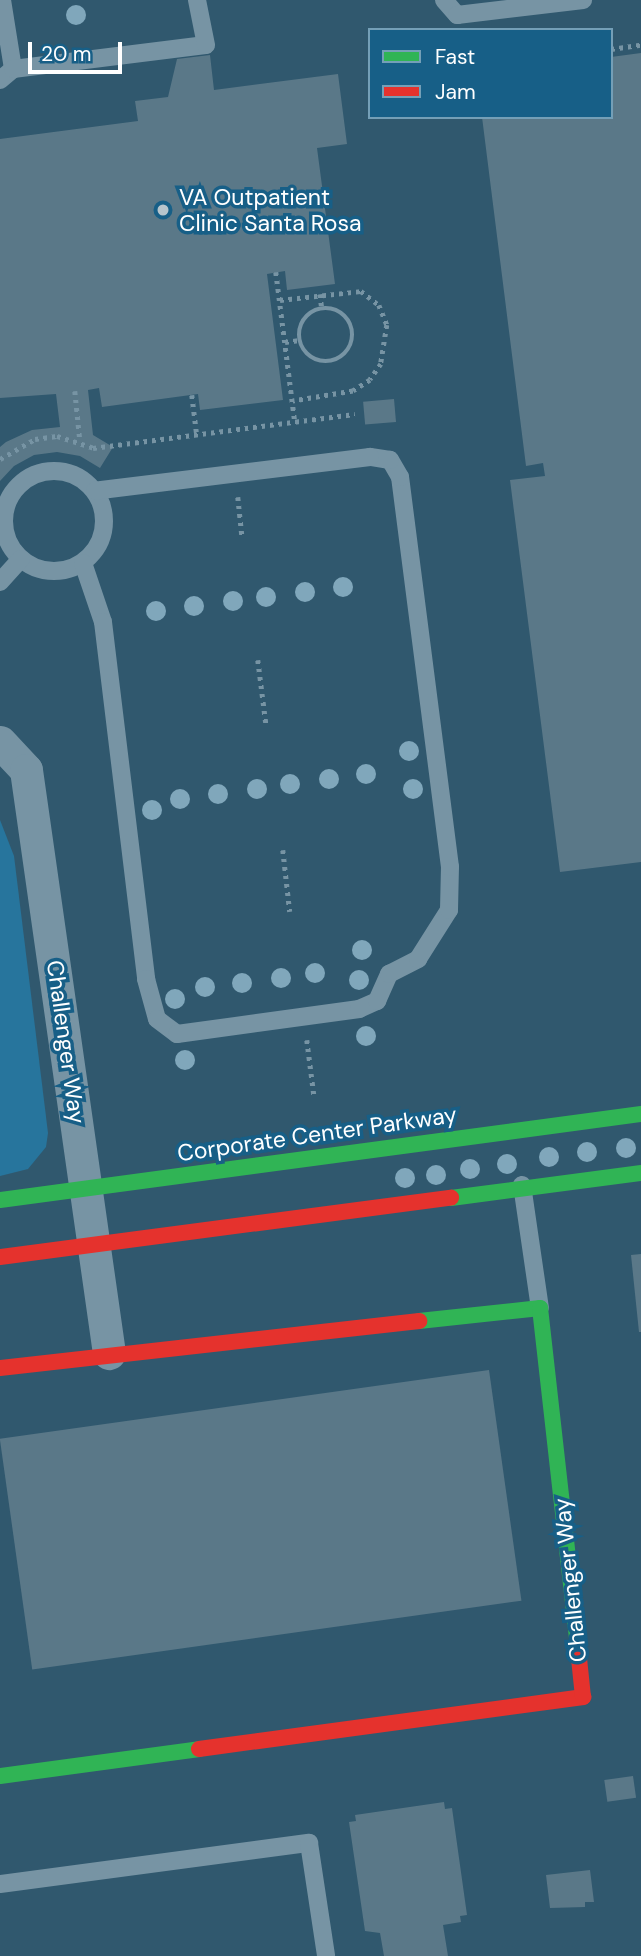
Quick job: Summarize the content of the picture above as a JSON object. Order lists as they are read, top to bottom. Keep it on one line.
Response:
{"streets":{"street":["Challenger Way","Corporate Center Parkway"]},"crossings":[["Challenger Way","Corporate Center Parkway"]],"places":["VA Outpatient Clinic Santa Rosa"],"legend":["Fast","Jam"],"scale_bar":"20 m"}
